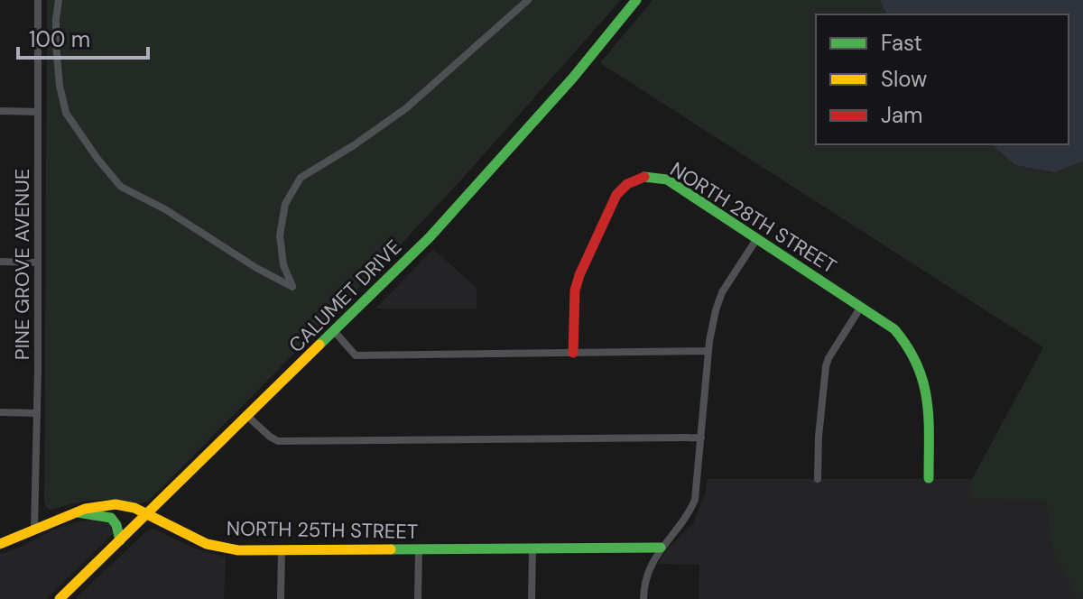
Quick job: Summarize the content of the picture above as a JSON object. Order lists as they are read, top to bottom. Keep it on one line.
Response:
{"streets":{"street":["NORTH 28TH STREET","PINE GROVE AVENUE","CALUMET DRIVE","NORTH 25TH STREET"]},"crossings":[["PINE GROVE AVENUE","NORTH 25TH STREET"],["CALUMET DRIVE","NORTH 25TH STREET"]],"legend":["Fast","Slow","Jam"],"scale_bar":"100 m"}
